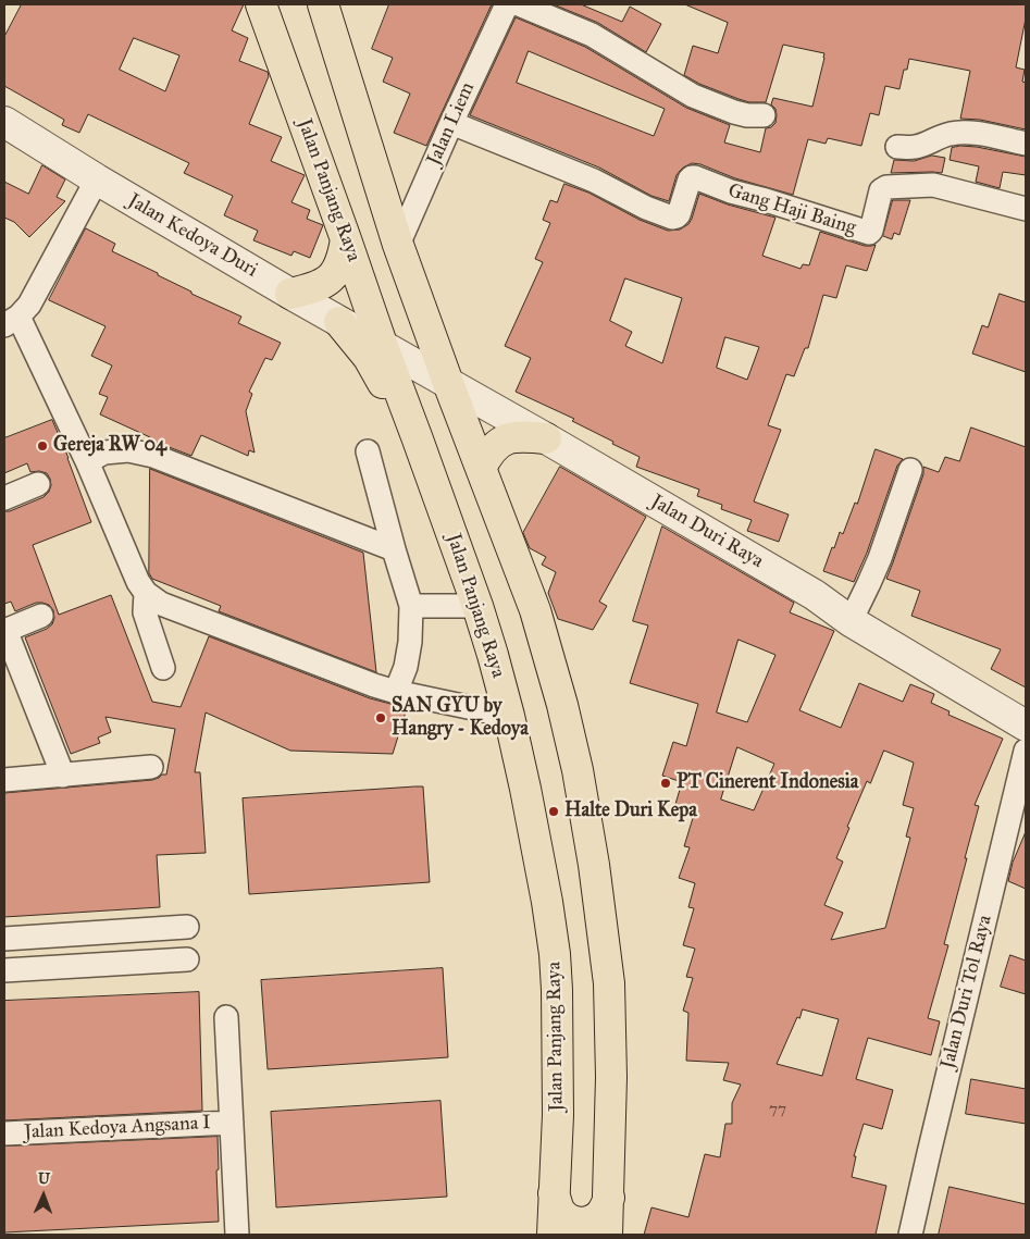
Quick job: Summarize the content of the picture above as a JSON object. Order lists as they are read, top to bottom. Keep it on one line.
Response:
{"streets":{"main road":["Jalan Panjang Raya"],"street":["Jalan Liem","Gang Haji Baing","Jalan Kedoya Duri","Jalan Duri Raya","Jalan Duri Tol Raya","Jalan Kedoya Angsana I"]},"crossings":[["Jalan Liem","Gang Haji Baing"],["Jalan Panjang Raya","Jalan Kedoya Duri"],["Jalan Panjang Raya","Jalan Duri Raya"],["Jalan Kedoya Duri","Jalan Duri Raya"]],"places":["Gereja RW 04","SAN GYU by Hangry - Kedoya","PT Cinerent Indonesia","Halte Duri Kepa"],"house_numbers":["77"],"north":"top"}
